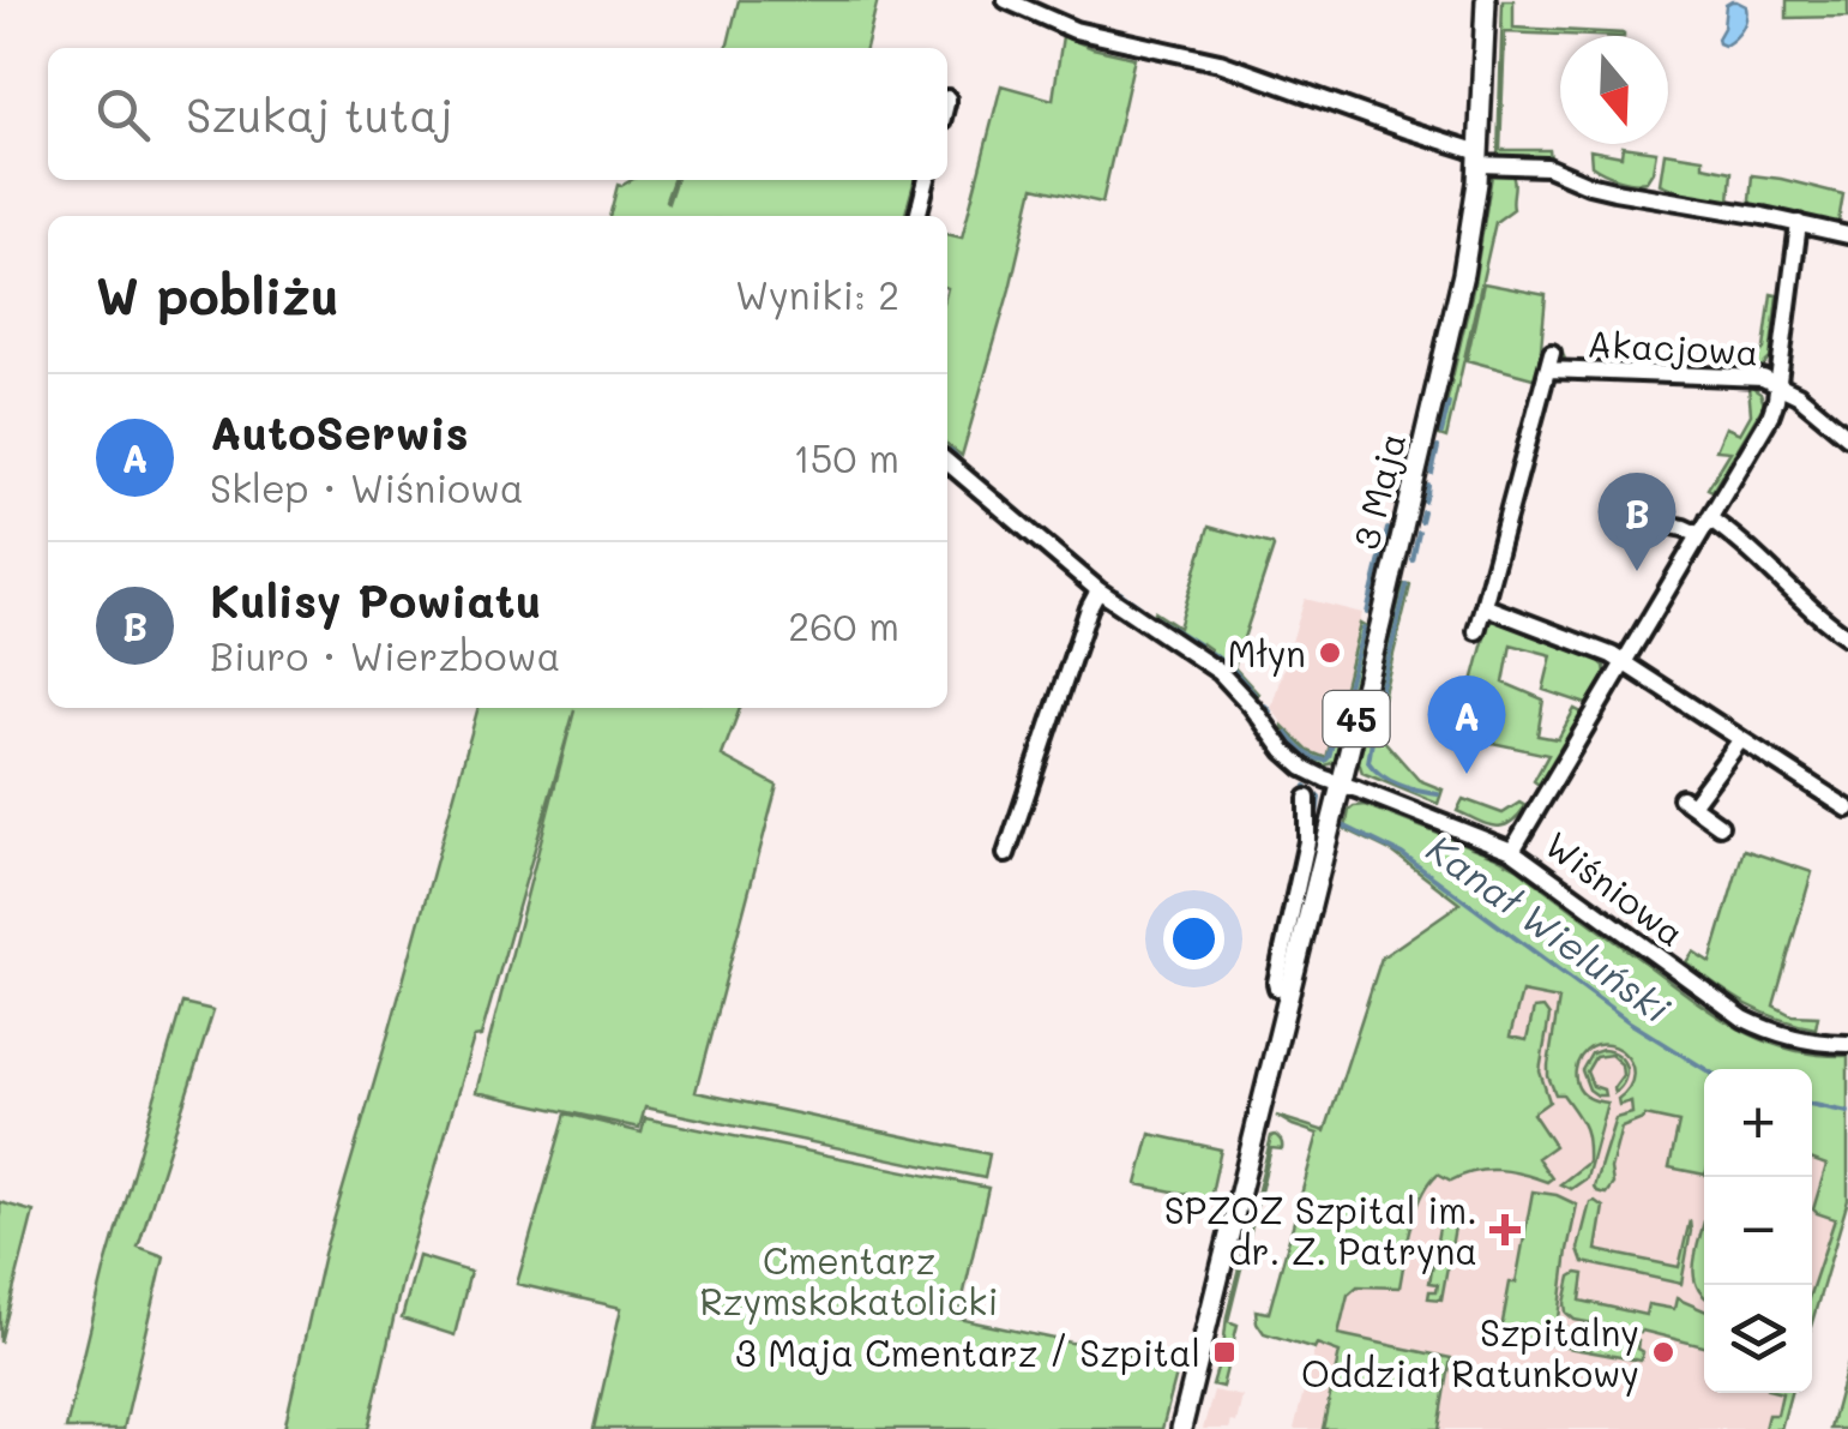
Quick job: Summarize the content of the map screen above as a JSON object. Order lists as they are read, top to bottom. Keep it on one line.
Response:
{"streets":{"main road":["3 Maja","45"],"street":["Akacjowa","Wiśniowa"]},"crossings":[["3 Maja","Wiśniowa"]],"water":["Kanał Wieluński"],"parks":["Cmentarz Rzymskokatolicki"],"places":{"other":["Młyn","Szpitalny Oddział Ratunkowy"],"health":["SPZOZ Szpital im. dr. Z. Patryna"],"transit":["3 Maja Cmentarz / Szpital"]},"north":"bottom","page":{"search":"Szukaj tutaj","heading":["W pobliżu","Wyniki: 2"],"list":[{"mark":"A","name":"AutoSerwis","note":"Sklep · Wiśniowa","value":"150 m"},{"mark":"B","name":"Kulisy Powiatu","note":"Biuro · Wierzbowa","value":"260 m"}],"pins":["B","A"],"map_buttons":["+","−"]}}
